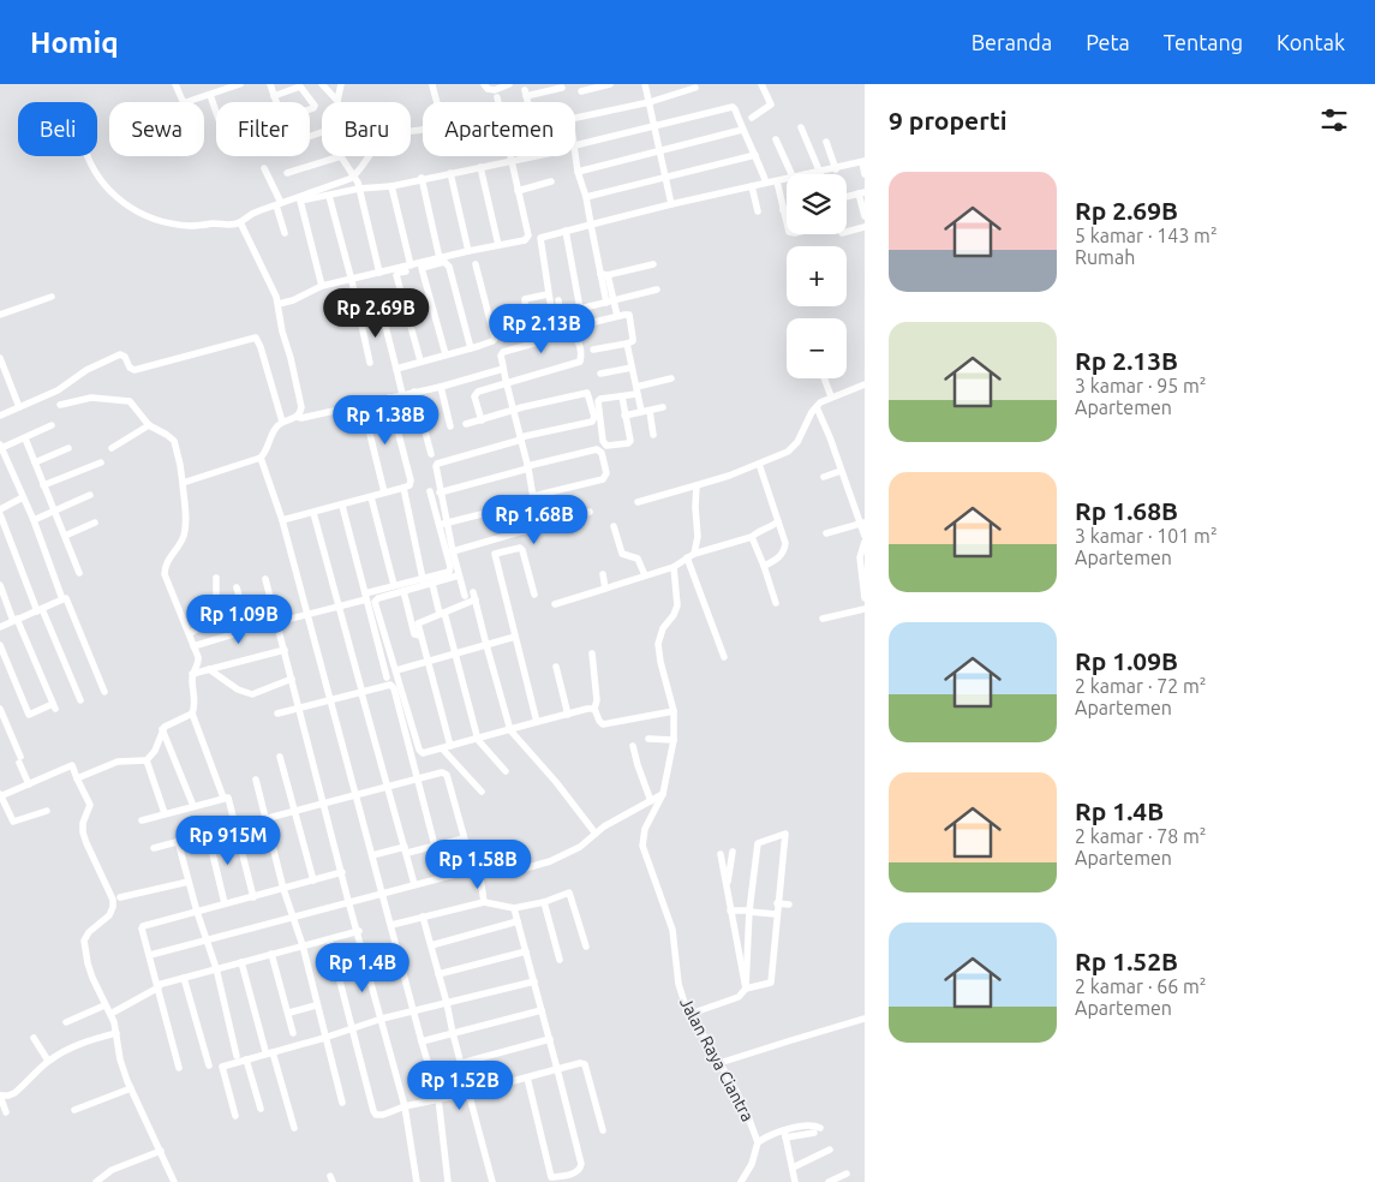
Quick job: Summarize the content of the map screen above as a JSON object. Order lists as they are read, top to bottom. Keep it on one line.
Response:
{"streets":{"street":["Jalan Raya Ciantra"]},"page":{"header":"Homiq","nav":["Beranda","Peta","Tentang","Kontak"],"heading":"9 properti","chip":["Beli","Sewa","Filter","Baru","Apartemen"],"list":[{"name":"Rp 2.69B","note":"5 kamar · 143 m² · Rumah"},{"name":"Rp 2.13B","note":"3 kamar · 95 m² · Apartemen"},{"name":"Rp 1.68B","note":"3 kamar · 101 m² · Apartemen"},{"name":"Rp 1.09B","note":"2 kamar · 72 m² · Apartemen"},{"name":"Rp 1.4B","note":"2 kamar · 78 m² · Apartemen"},{"name":"Rp 1.52B","note":"2 kamar · 66 m² · Apartemen"}],"map_buttons":["+","−"],"price":["Rp 2.69B","Rp 2.13B","Rp 1.38B","Rp 1.68B","Rp 1.09B","Rp 915M","Rp 1.58B","Rp 1.4B","Rp 1.52B"]}}
